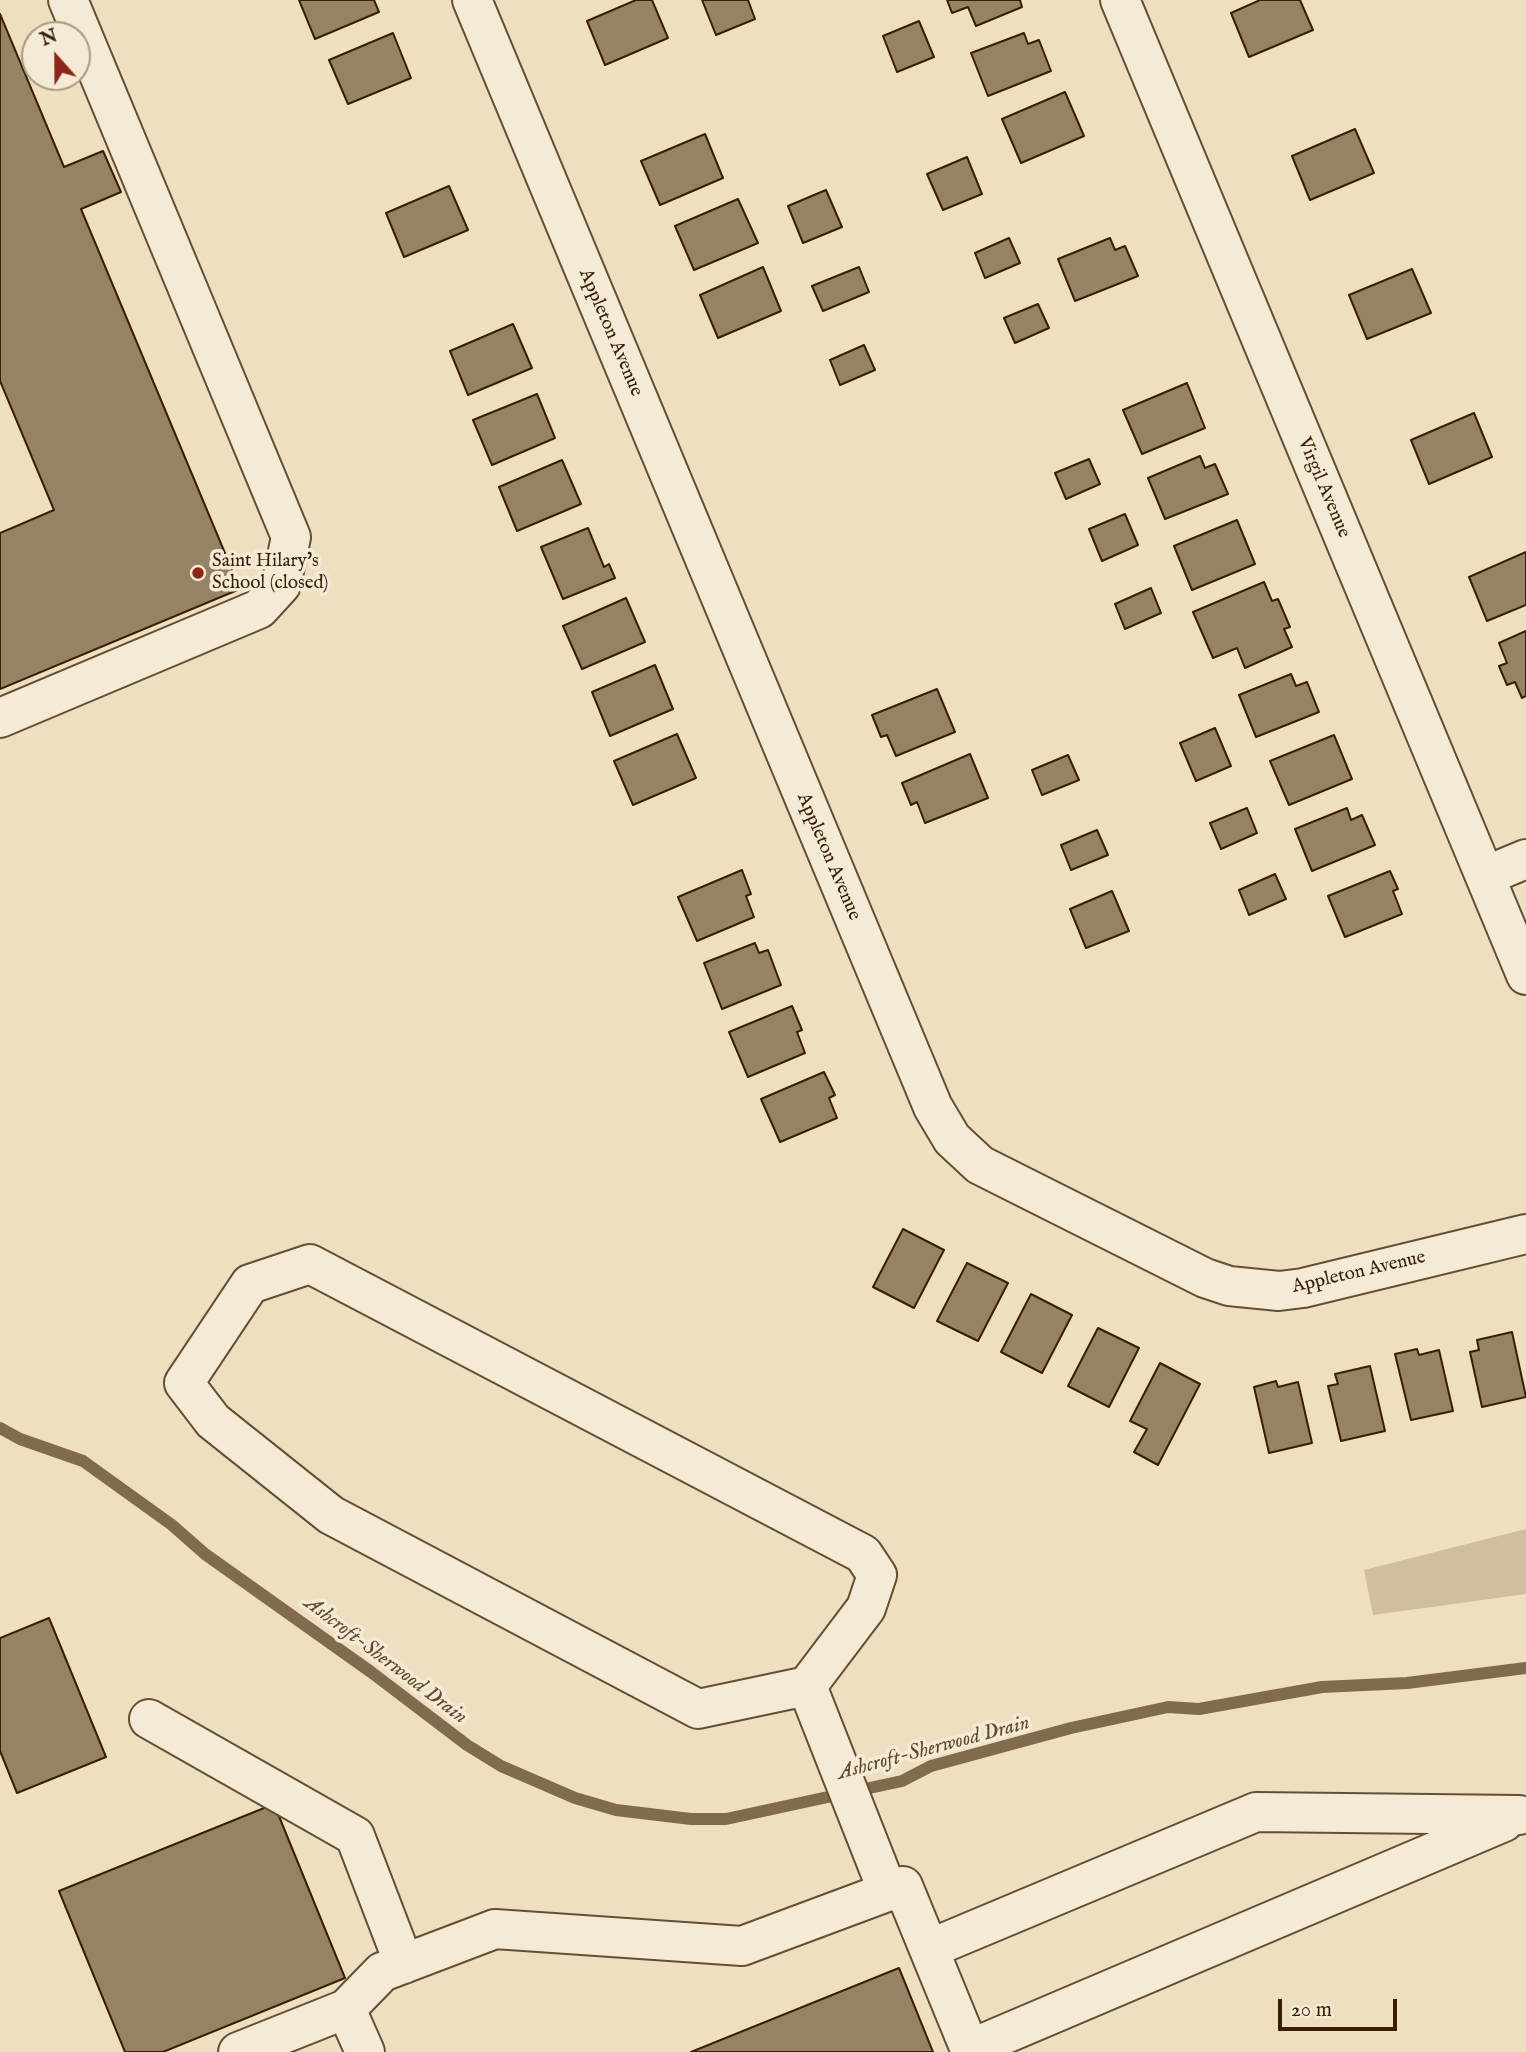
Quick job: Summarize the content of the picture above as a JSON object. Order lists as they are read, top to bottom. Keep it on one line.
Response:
{"streets":{"street":["Appleton Avenue","Virgil Avenue"]},"water":["Ashcroft-Sherwood Drain"],"places":["Saint Hilary's School (closed)"],"scale_bar":"20 m","north":"top"}
